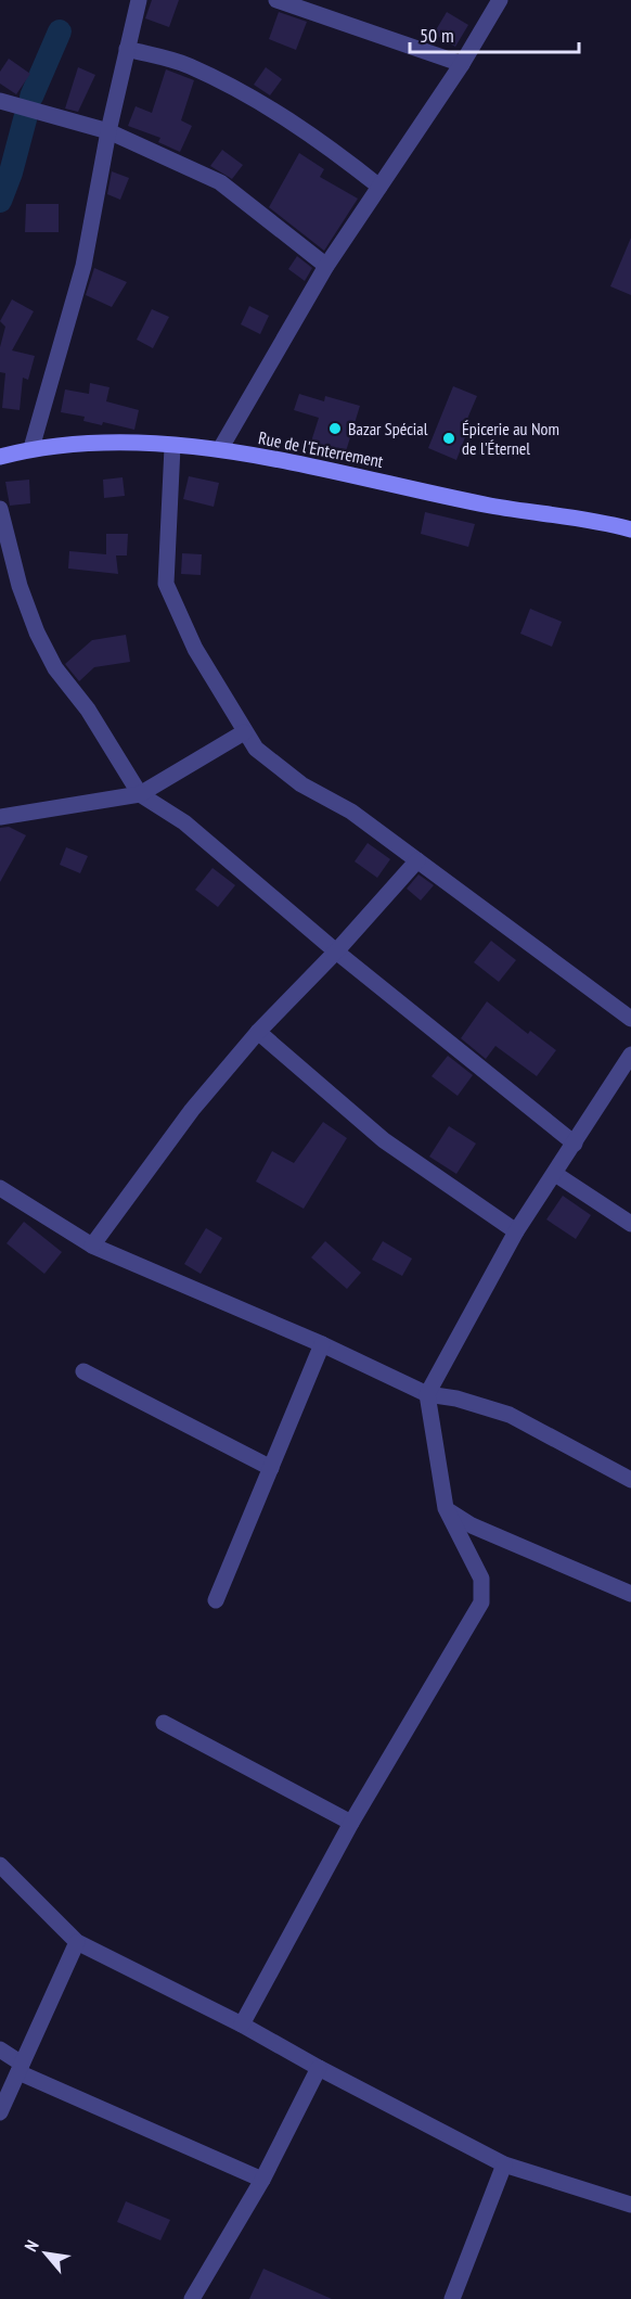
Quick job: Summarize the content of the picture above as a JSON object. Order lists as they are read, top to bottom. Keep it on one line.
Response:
{"streets":{"street":["Rue de l'Enterrement"]},"places":["Bazar Spécial","Épicerie au Nom de l'Éternel"],"scale_bar":"50 m","north":"top left"}
